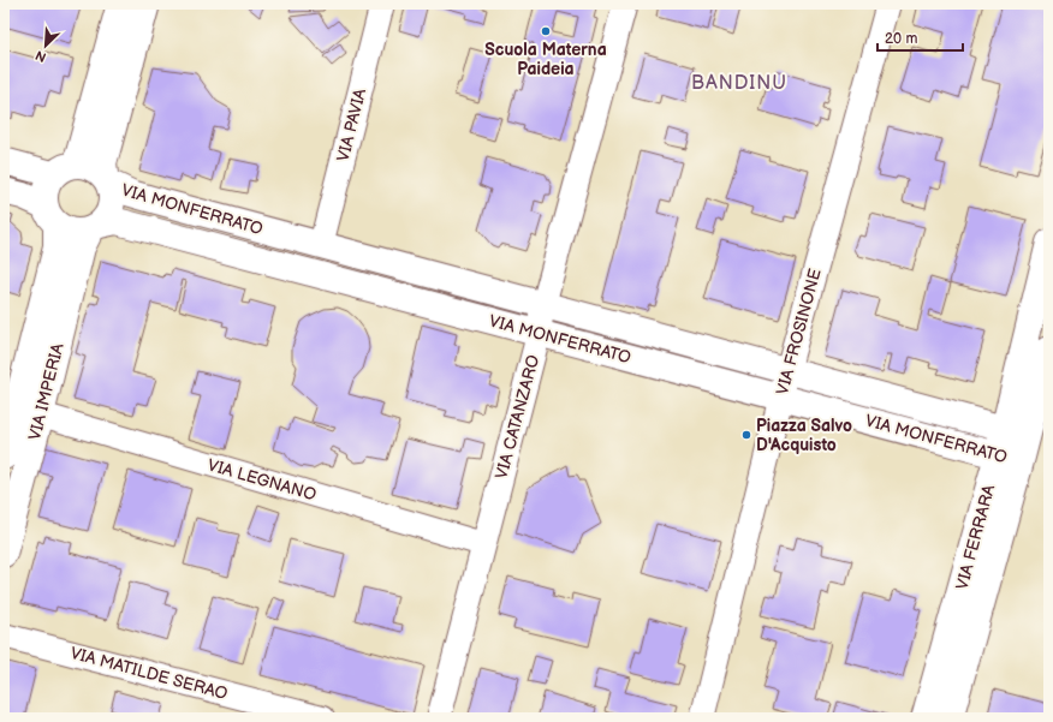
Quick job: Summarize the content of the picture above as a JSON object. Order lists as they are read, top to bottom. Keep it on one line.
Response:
{"streets":{"street":["VIA PAVIA","VIA MONFERRATO","VIA FROSINONE","VIA IMPERIA","VIA CATANZARO","VIA LEGNANO","VIA FERRARA","VIA MATILDE SERAO"]},"crossings":[["VIA PAVIA","VIA MONFERRATO"],["VIA MONFERRATO","VIA FROSINONE"],["VIA MONFERRATO","VIA IMPERIA"],["VIA MONFERRATO","VIA CATANZARO"],["VIA MONFERRATO","VIA FERRARA"],["VIA IMPERIA","VIA LEGNANO"],["VIA CATANZARO","VIA LEGNANO"]],"districts":["BANDINU"],"places":["Scuola Materna Paideia","Piazza Salvo D'Acquisto"],"scale_bar":"20 m","north":"bottom left"}
